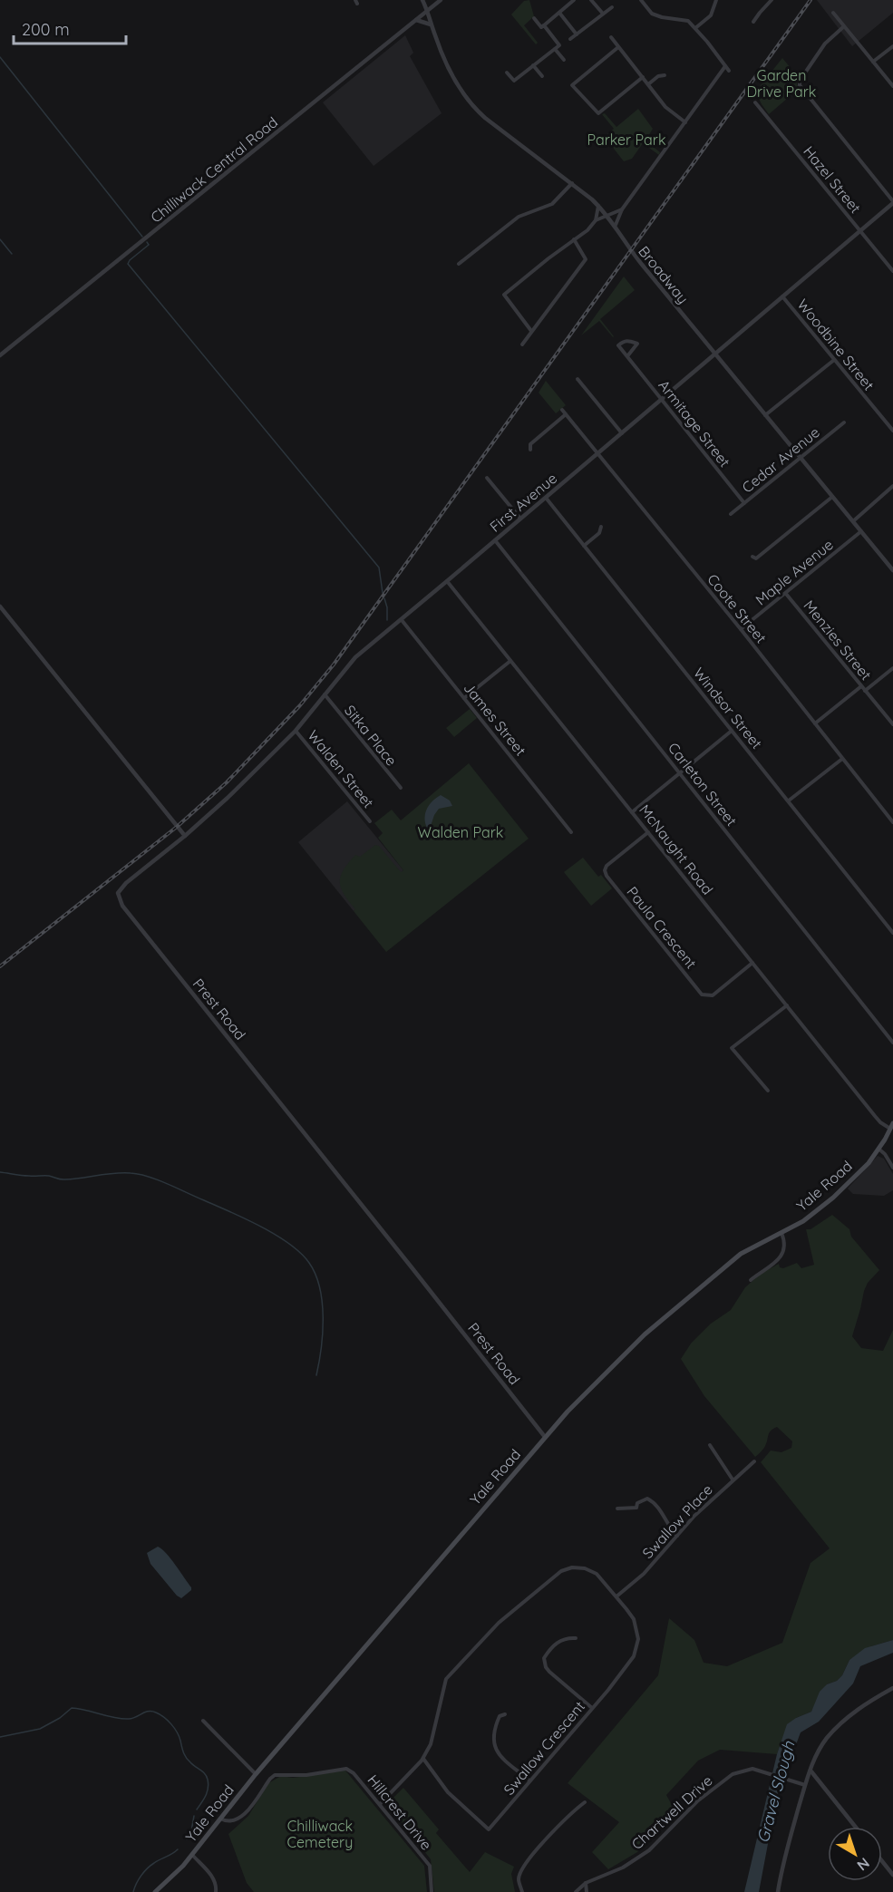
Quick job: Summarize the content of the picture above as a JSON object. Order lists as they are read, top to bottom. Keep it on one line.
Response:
{"streets":{"main road":["Yale Road"],"street":["Chilliwack Central Road","Hazel Street","Broadway","Woodbine Street","Armitage Street","Cedar Avenue","First Avenue","Maple Avenue","Coote Street","Menzies Street","Windsor Street","James Street","Sitka Place","Walden Street","Carleton Street","McNaught Road","Paula Crescent","Prest Road","Swallow Place","Swallow Crescent","Hillcrest Drive","Chartwell Drive"]},"crossings":[["Chilliwack Central Road","Broadway"],["Hazel Street","First Avenue"],["Broadway","Cedar Avenue"],["Broadway","First Avenue"],["Broadway","Maple Avenue"],["Woodbine Street","First Avenue"],["Armitage Street","Cedar Avenue"],["Armitage Street","First Avenue"],["First Avenue","Coote Street"],["First Avenue","Windsor Street"],["First Avenue","James Street"],["First Avenue","Sitka Place"],["First Avenue","Walden Street"],["First Avenue","Carleton Street"],["First Avenue","McNaught Road"],["First Avenue","Prest Road"],["Maple Avenue","Coote Street"],["Maple Avenue","Menzies Street"],["McNaught Road","Paula Crescent"],["McNaught Road","Yale Road"],["Prest Road","Yale Road"],["Yale Road","Hillcrest Drive"],["Swallow Place","Swallow Crescent"]],"water":["Gravel Slough"],"parks":["Garden Drive Park","Parker Park","Walden Park","Chilliwack Cemetery"],"scale_bar":"200 m","north":"bottom right"}
